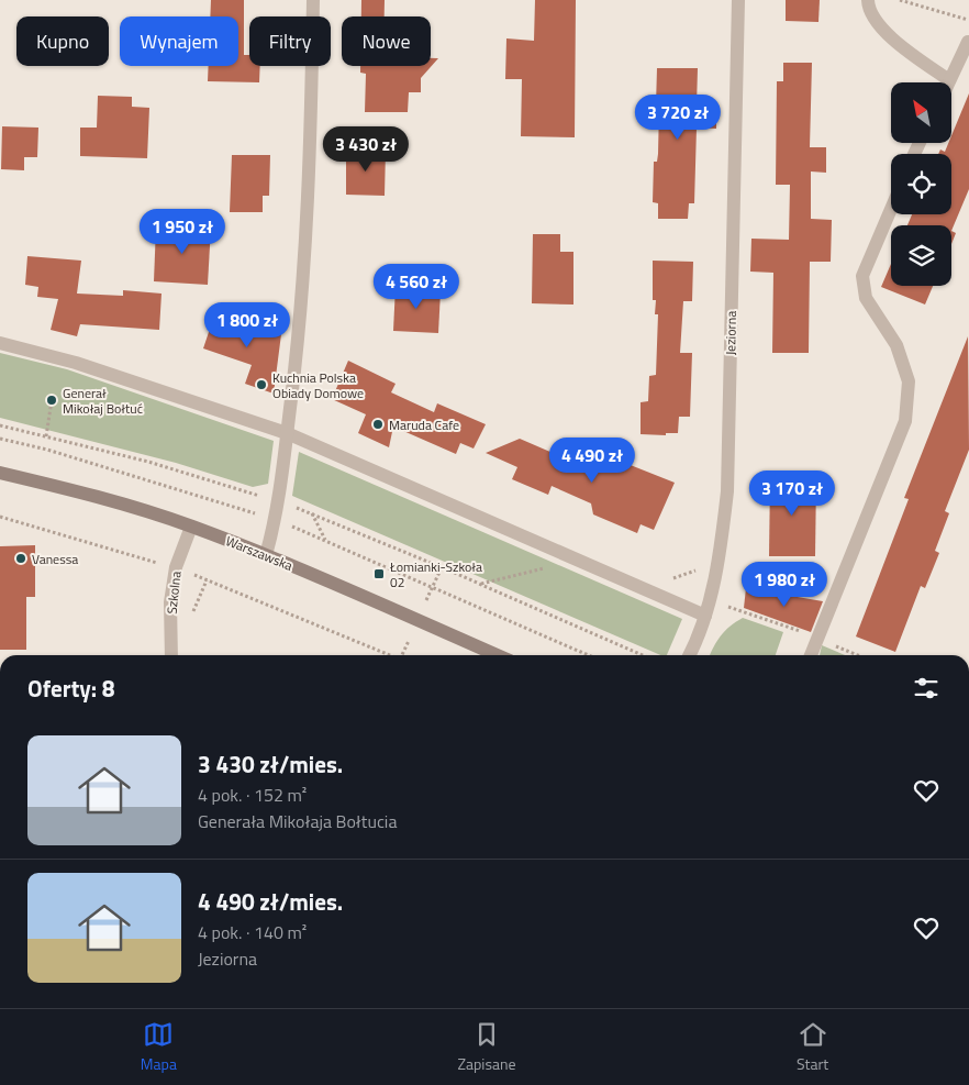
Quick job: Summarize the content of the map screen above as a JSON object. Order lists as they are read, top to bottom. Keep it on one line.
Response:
{"streets":{"street":["Jeziorna","Warszawska","Szkolna"]},"crossings":[["Warszawska","Szkolna"]],"places":{"other":["Kuchnia Polska Obiady Domowe","Generał Mikołaj Bołtuć","Maruda Cafe","Vanessa"],"transit":["Łomianki-Szkoła 02"]},"north":"top left","page":{"chip":["Kupno","Wynajem","Filtry","Nowe"],"price":["3 720 zł","3 430 zł","1 950 zł","4 560 zł","1 800 zł","4 490 zł","3 170 zł","1 980 zł"],"heading":"Oferty: 8","list":[{"name":"3 430 zł/mies.","note":"4 pok. · 152 m² · Generała Mikołaja Bołtucia"},{"name":"4 490 zł/mies.","note":"4 pok. · 140 m² · Jeziorna"}],"tabs":["Mapa","Zapisane","Start"]}}
